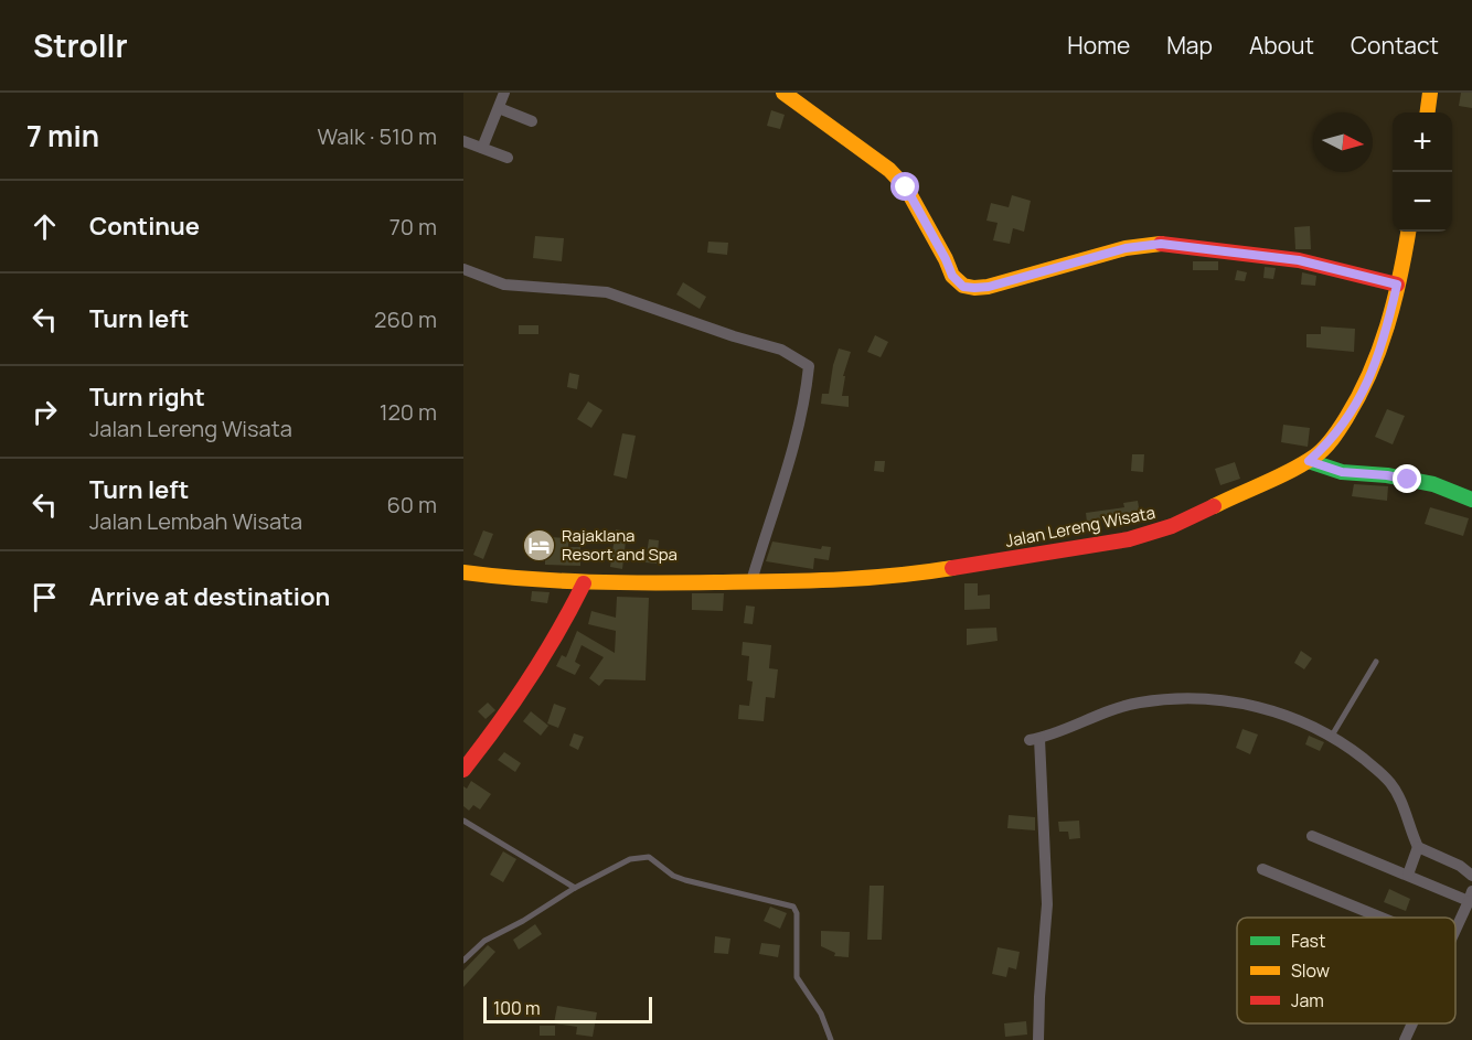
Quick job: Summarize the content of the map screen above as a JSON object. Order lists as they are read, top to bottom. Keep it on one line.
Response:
{"streets":{"main road":["Jalan Lereng Wisata"]},"places":{"hotel":["Rajaklana Resort and Spa"]},"legend":["Fast","Slow","Jam"],"scale_bar":"100 m","north":"right","page":{"header":"Strollr","nav":["Home","Map","About","Contact"],"heading":["7 min","Walk · 510 m"],"map_buttons":["+","−"],"list":[["Continue","70 m"],["Turn left","260 m"],["Turn right","Jalan Lereng Wisata","120 m"],["Turn left","Jalan Lembah Wisata","60 m"],"Arrive at destination"],"scale":"100 m"}}
